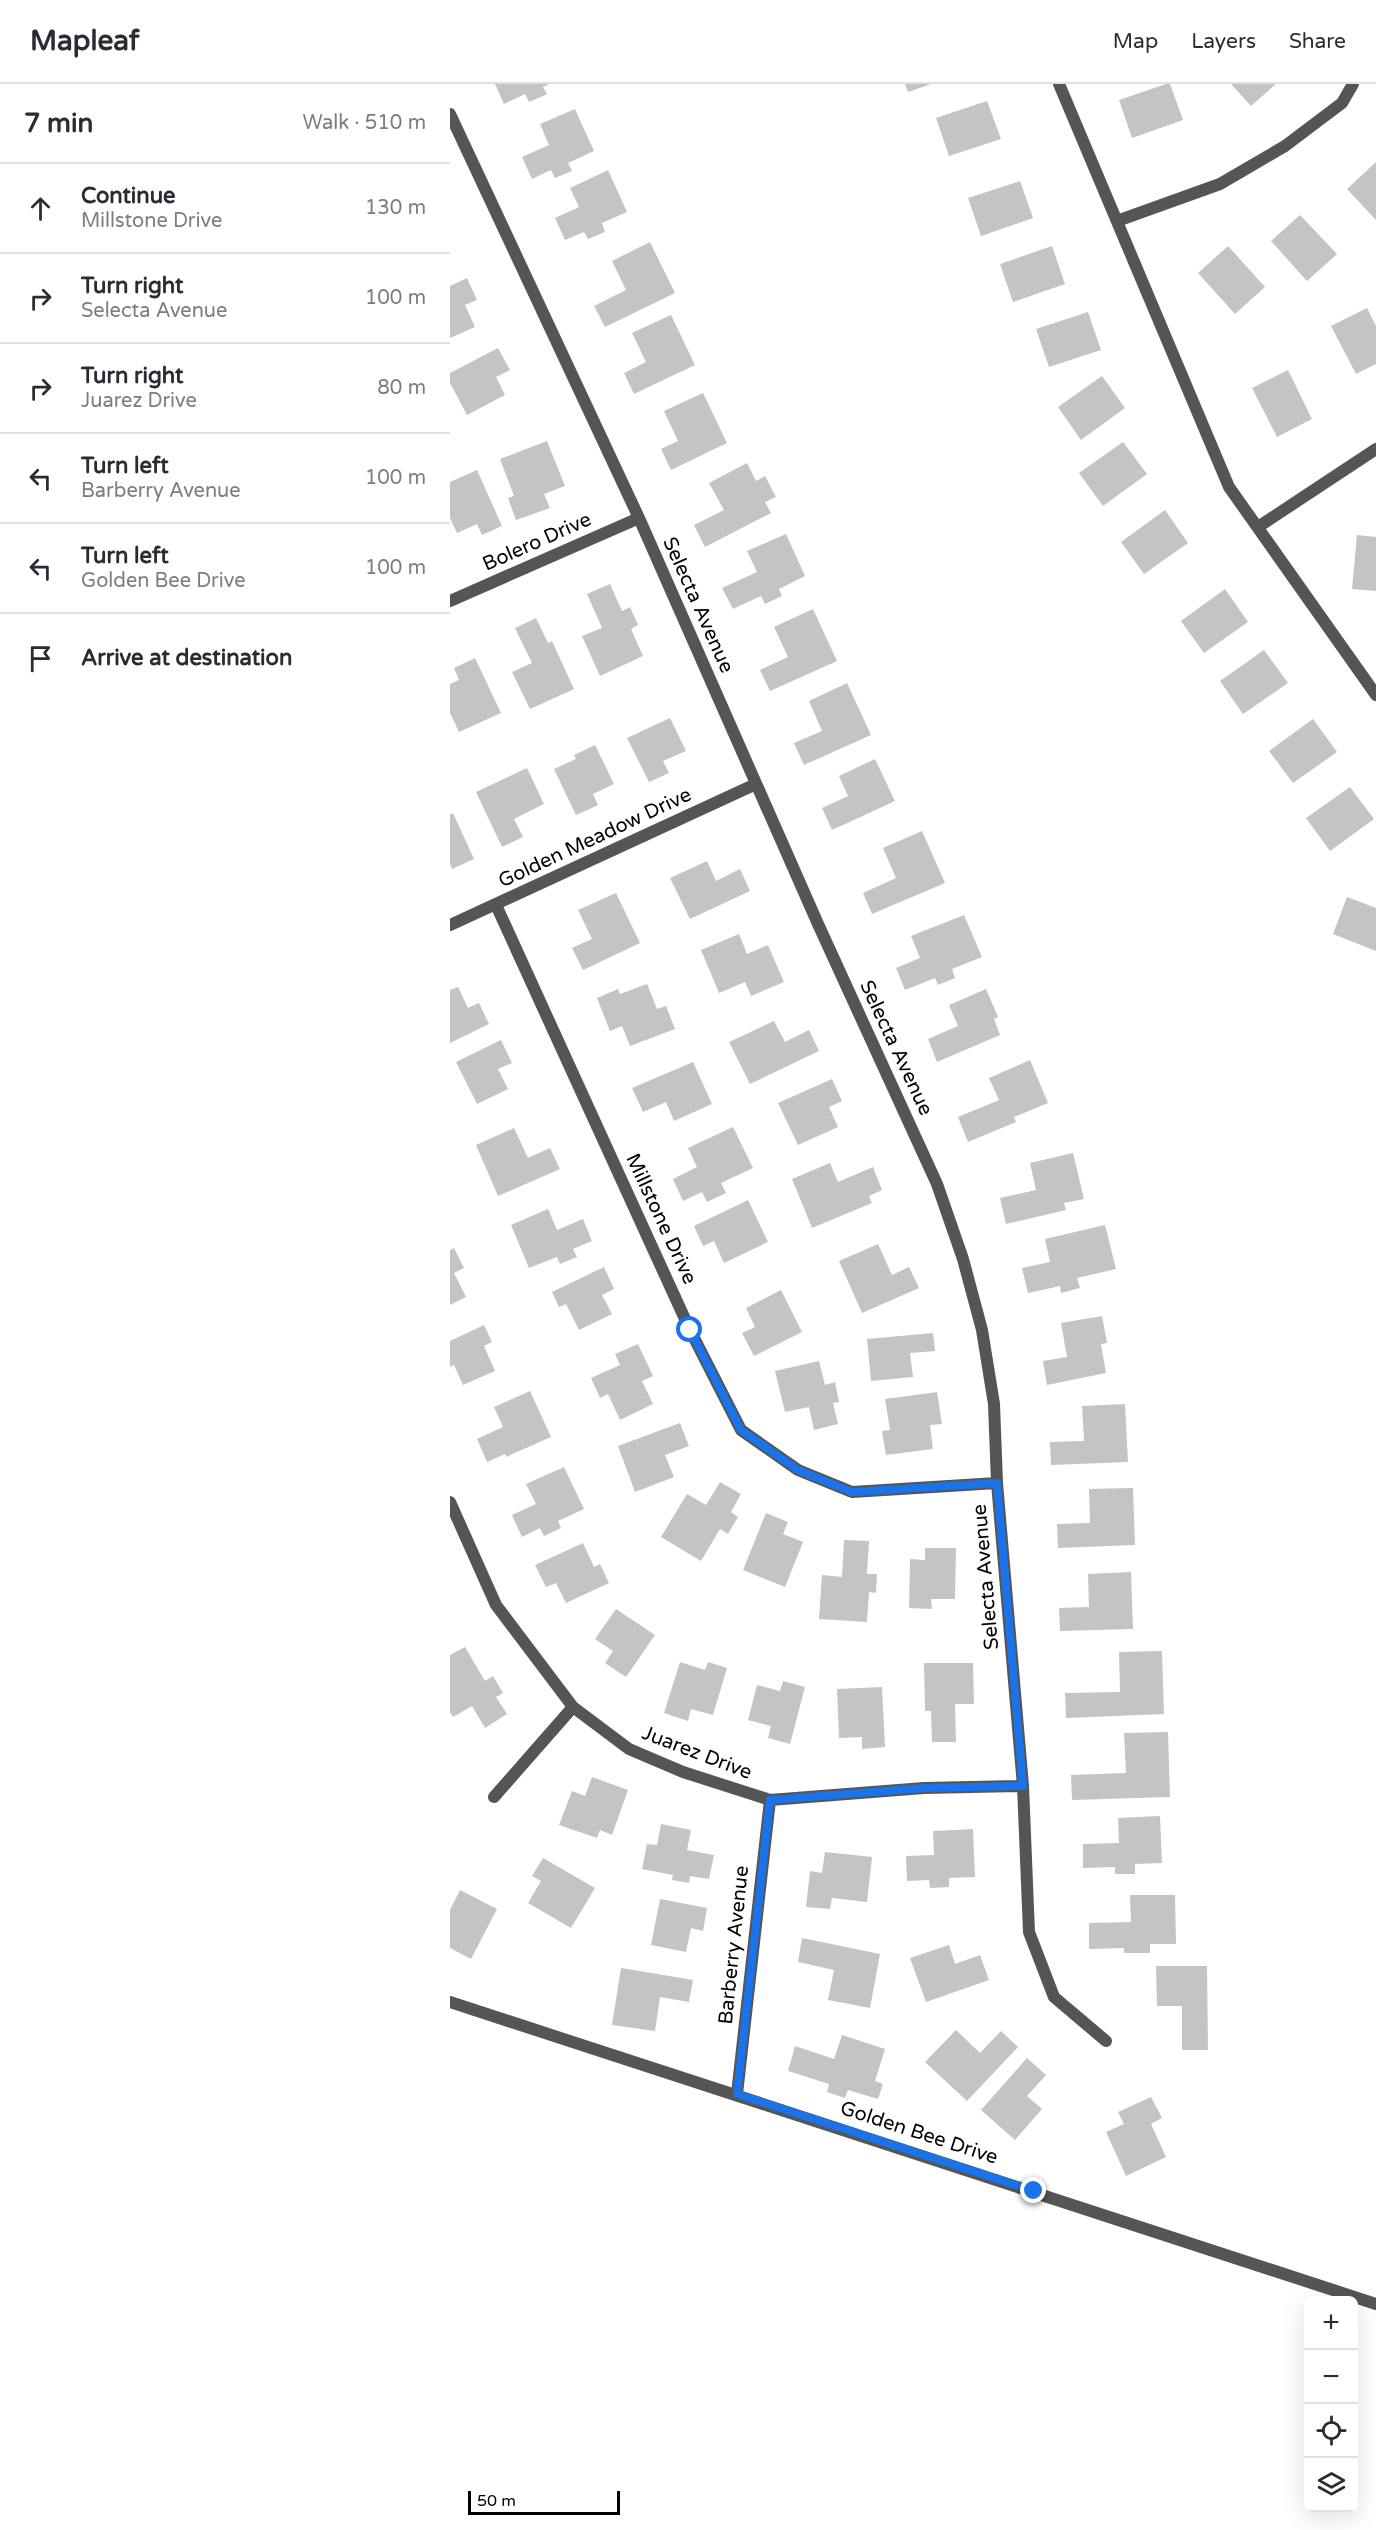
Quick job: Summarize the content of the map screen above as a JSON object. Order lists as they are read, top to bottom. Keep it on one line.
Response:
{"streets":{"street":["Bolero Drive","Selecta Avenue","Golden Meadow Drive","Millstone Drive","Juarez Drive","Barberry Avenue","Golden Bee Drive"]},"crossings":[["Bolero Drive","Selecta Avenue"],["Selecta Avenue","Golden Meadow Drive"],["Selecta Avenue","Millstone Drive"],["Selecta Avenue","Juarez Drive"],["Golden Meadow Drive","Millstone Drive"],["Juarez Drive","Barberry Avenue"],["Barberry Avenue","Golden Bee Drive"]],"scale_bar":"50 m","page":{"header":"Mapleaf","nav":["Map","Layers","Share"],"heading":["7 min","Walk · 510 m"],"list":[["Continue","Millstone Drive","130 m"],["Turn right","Selecta Avenue","100 m"],["Turn right","Juarez Drive","80 m"],["Turn left","Barberry Avenue","100 m"],["Turn left","Golden Bee Drive","100 m"],"Arrive at destination"],"map_buttons":["+","−"],"scale":"50 m"}}
